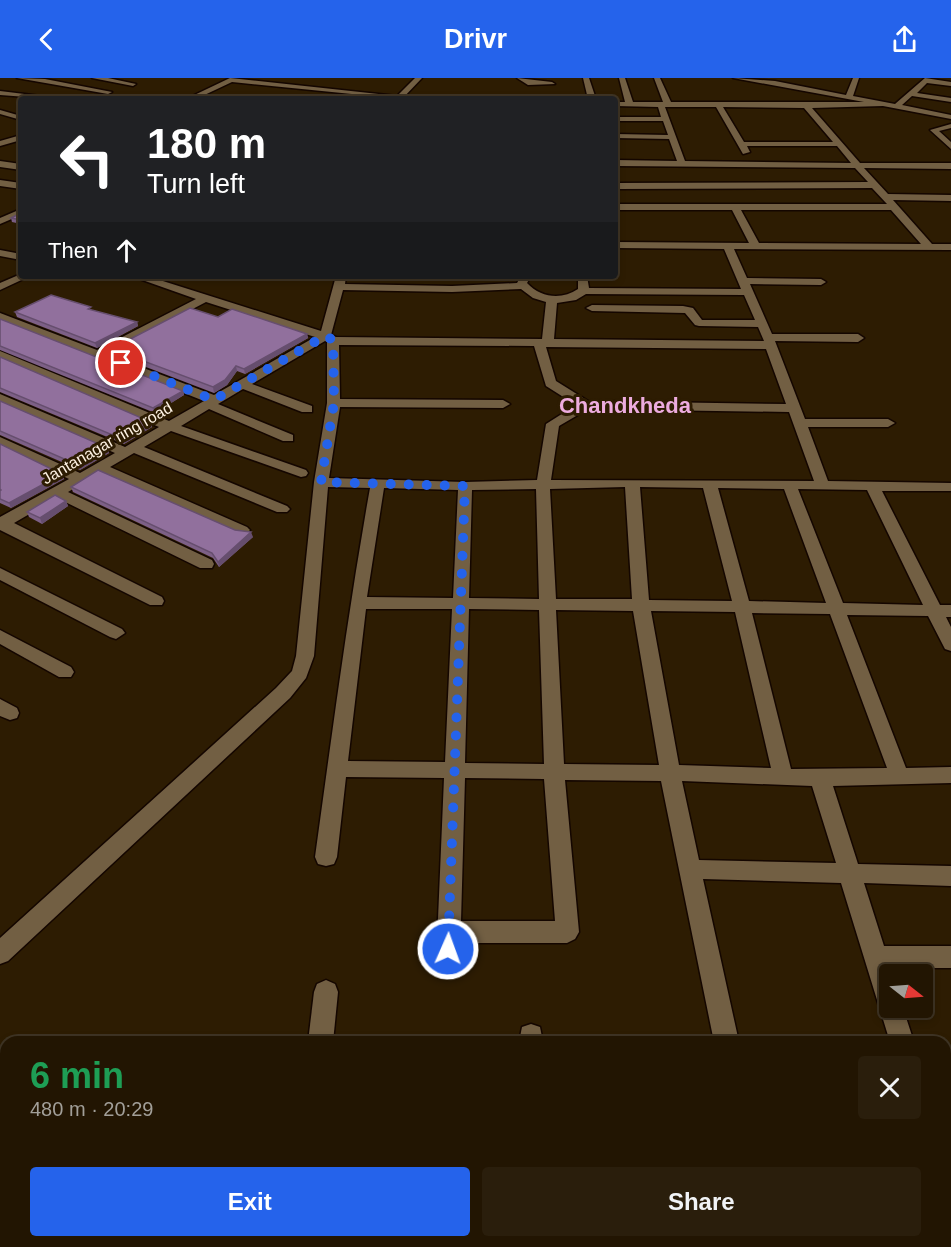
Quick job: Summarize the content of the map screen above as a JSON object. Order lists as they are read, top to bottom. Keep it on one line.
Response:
{"streets":{"street":["Jantanagar ring road"]},"districts":["Chandkheda"],"north":"right","page":{"header":"Drivr","turn":["180 m","Turn left"],"then":"Then","heading":["6 min","480 m · 20:29"],"buttons":["Exit","Share"]}}
